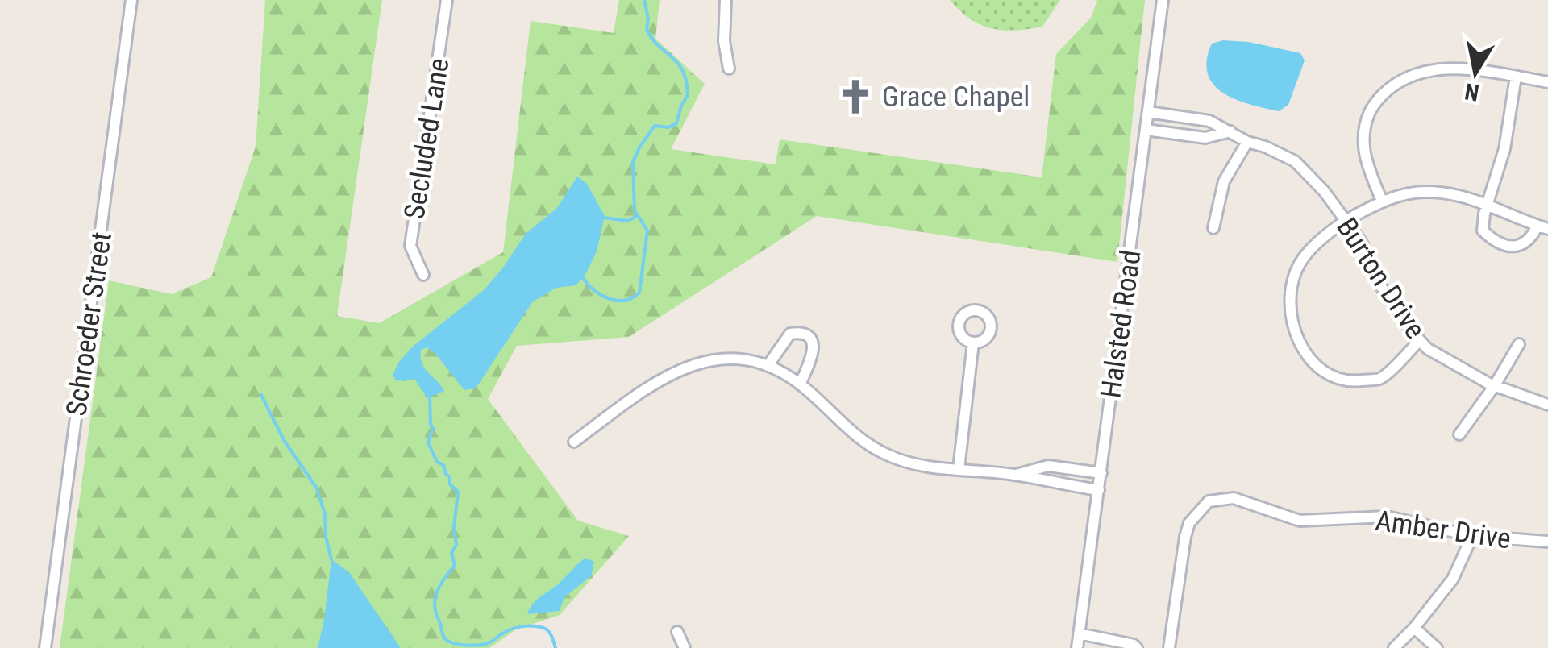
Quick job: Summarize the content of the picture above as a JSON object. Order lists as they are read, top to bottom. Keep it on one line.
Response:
{"streets":{"street":["Secluded Lane","Burton Drive","Schroeder Street","Halsted Road","Amber Drive"]},"crossings":[["Burton Drive","Halsted Road"]],"places":{"church":["Grace Chapel"]},"north":"bottom"}
